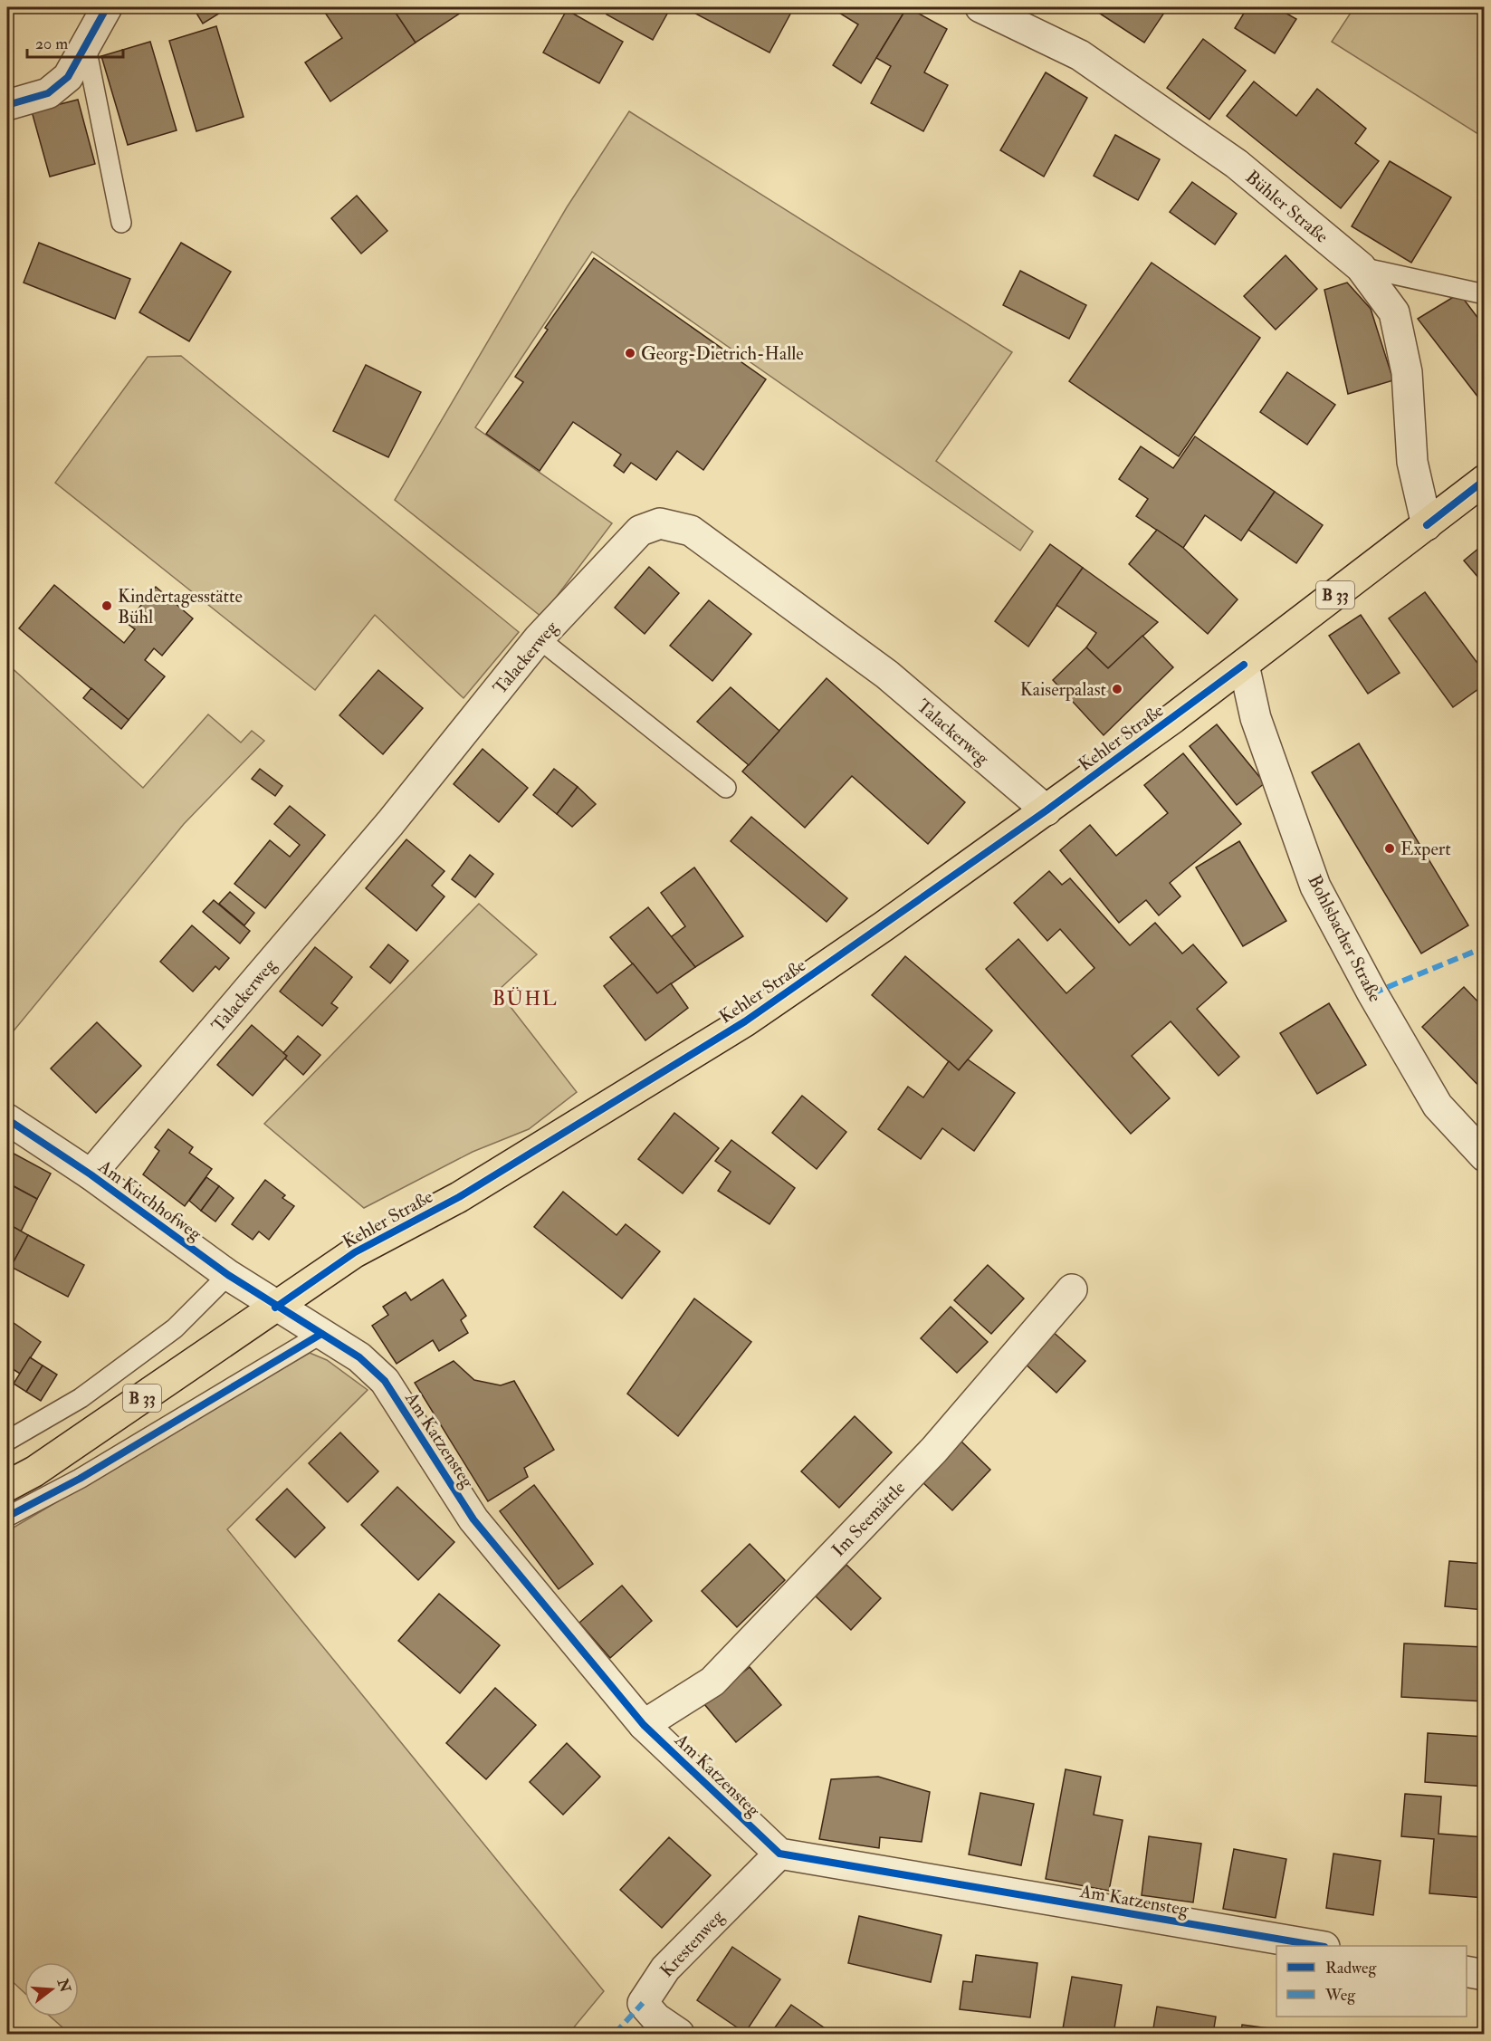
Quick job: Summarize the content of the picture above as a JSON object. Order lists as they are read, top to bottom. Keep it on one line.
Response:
{"streets":{"main road":["B 33","Kehler Straße"],"street":["Bühler Straße","Talackerweg","Bohlsbacher Straße","Am Kirchhofweg","Am Katzensteg","Im Seemättle","Krestenweg"]},"crossings":[["Bühler Straße","Kehler Straße"],["Talackerweg","Kehler Straße"],["Talackerweg","Am Kirchhofweg"],["Kehler Straße","Bohlsbacher Straße"],["Kehler Straße","Am Kirchhofweg"],["Kehler Straße","Am Katzensteg"],["Am Kirchhofweg","Am Katzensteg"],["Am Katzensteg","Im Seemättle"],["Am Katzensteg","Krestenweg"]],"districts":["BÜHL"],"places":["Georg-Dietrich-Halle","Kindertagesstätte Bühl","Kaiserpalast","Expert"],"legend":["Radweg","Weg"],"scale_bar":"20 m","north":"right"}
